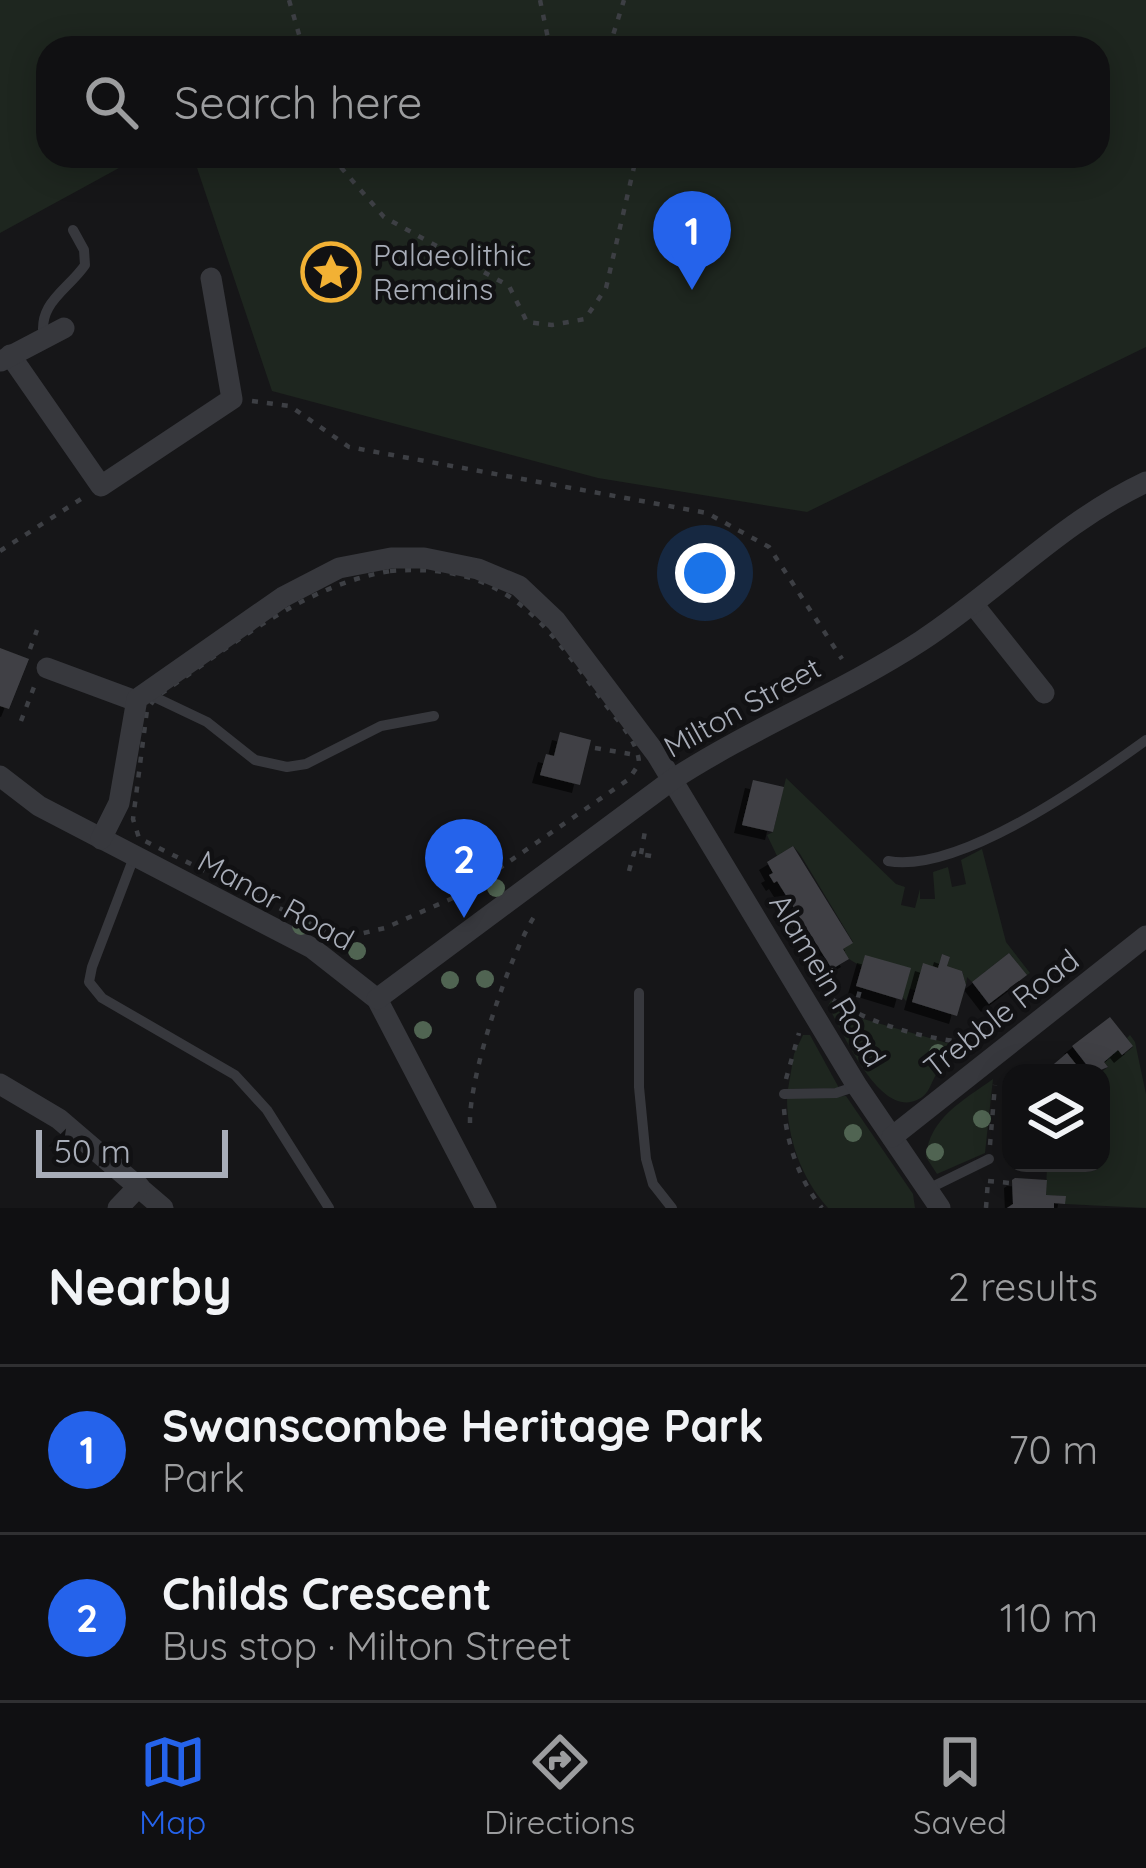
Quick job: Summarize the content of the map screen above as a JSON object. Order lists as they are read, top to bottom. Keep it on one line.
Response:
{"streets":{"street":["Milton Street","Manor Road","Alamein Road","Trebble Road"]},"crossings":[["Milton Street","Manor Road"],["Milton Street","Alamein Road"],["Alamein Road","Trebble Road"]],"places":{"place":["Palaeolithic Remains"]},"scale_bar":"50 m","page":{"search":"Search here","pins":["1","2"],"scale":"50 m","heading":["Nearby","2 results"],"list":[{"mark":"1","name":"Swanscombe Heritage Park","note":"Park","value":"70 m"},{"mark":"2","name":"Childs Crescent","note":"Bus stop · Milton Street","value":"110 m"}],"nav":["Map","Directions","Saved"]}}
